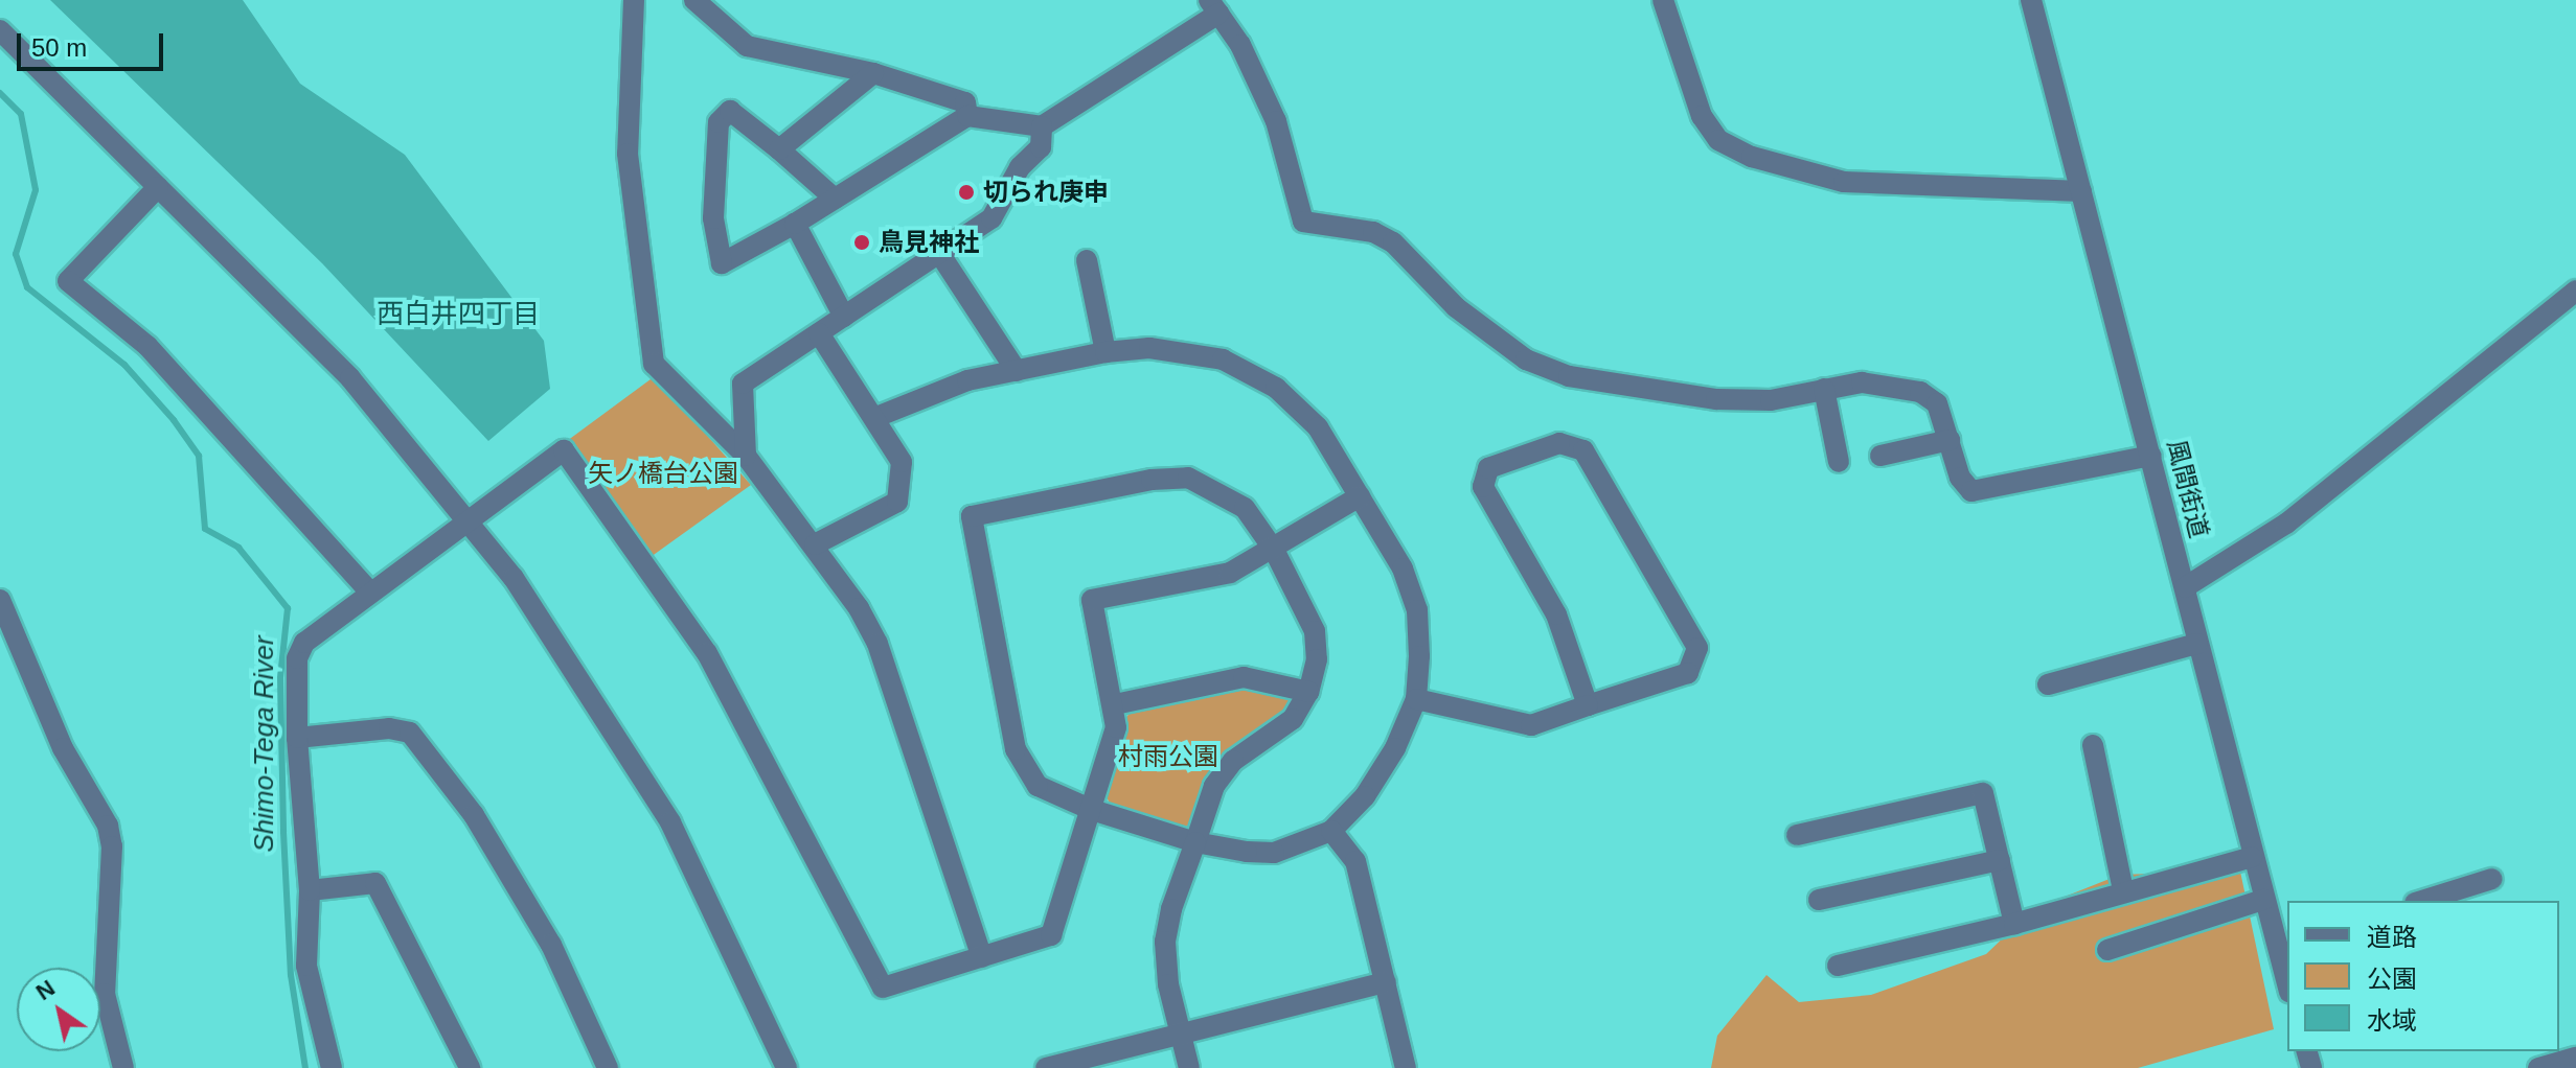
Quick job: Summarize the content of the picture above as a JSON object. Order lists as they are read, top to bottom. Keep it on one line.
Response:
{"streets":{"street":["風間街道"]},"districts":["西白井四丁目"],"water":["Shimo-Tega River"],"parks":["矢ノ橋台公園","村雨公園"],"places":["切られ庚申","鳥見神社"],"legend":["道路","公園","水域"],"scale_bar":"50 m","north":"top left"}
